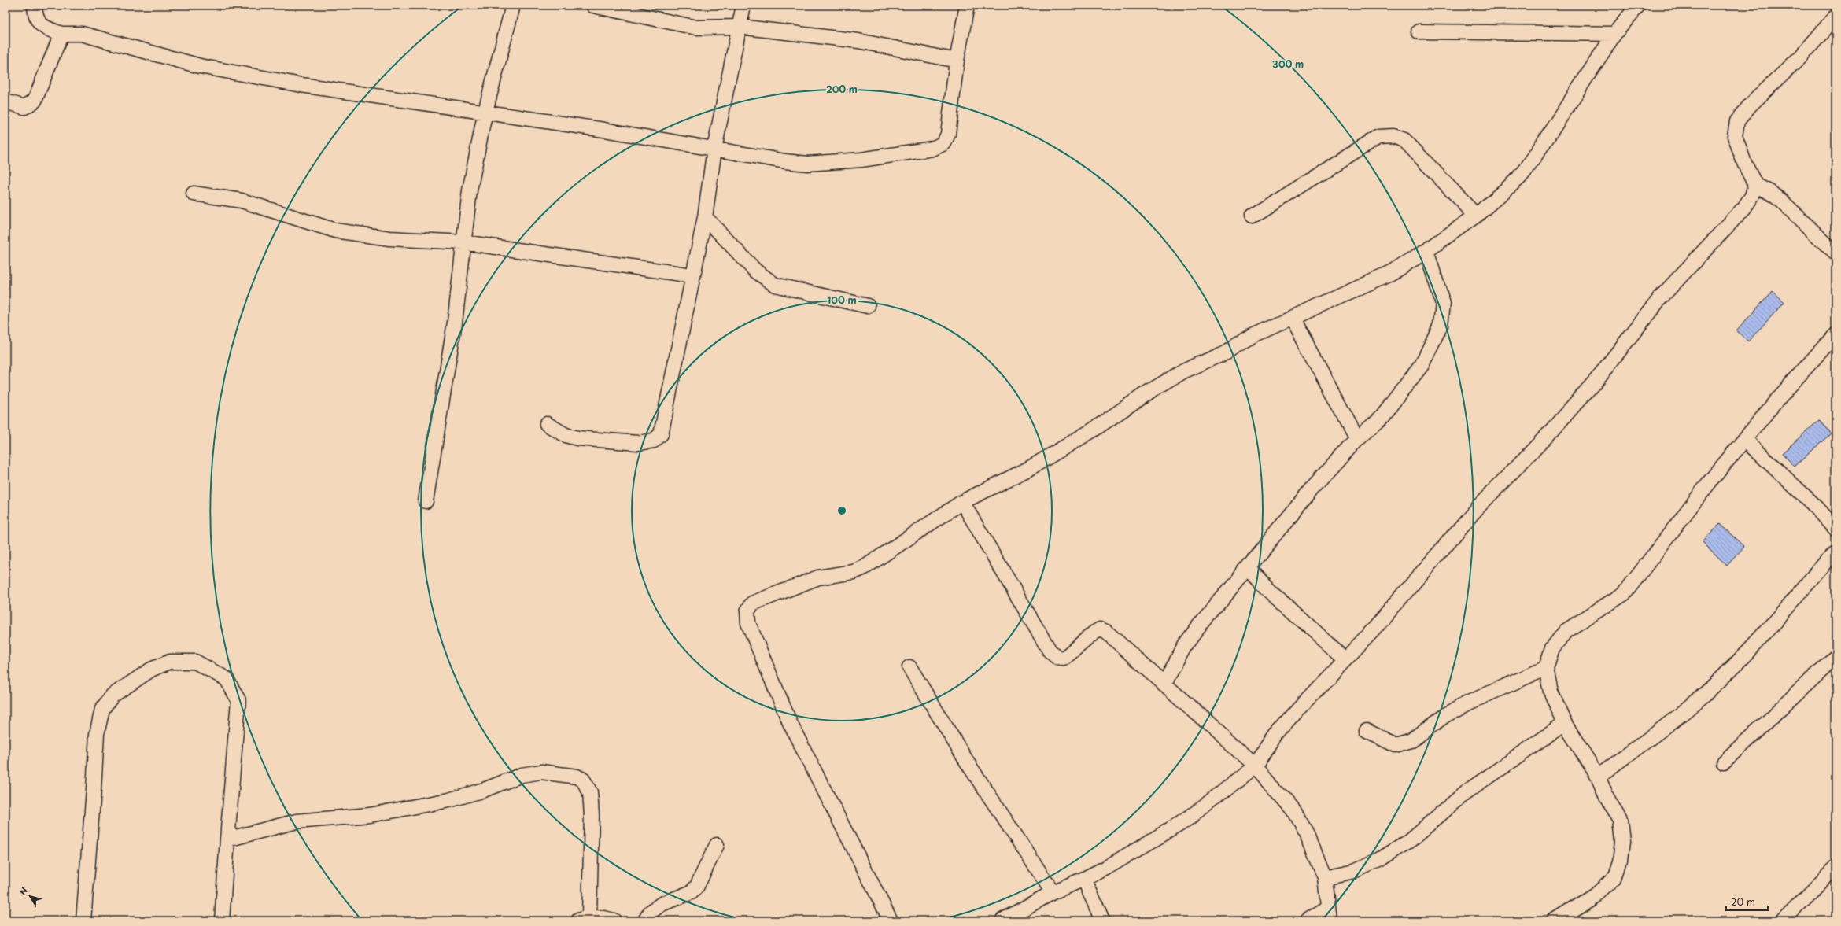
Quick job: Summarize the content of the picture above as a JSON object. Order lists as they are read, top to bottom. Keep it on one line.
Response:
{"scale_bar":"20 m","north":"top left","rings":["300 m","200 m","100 m"]}
